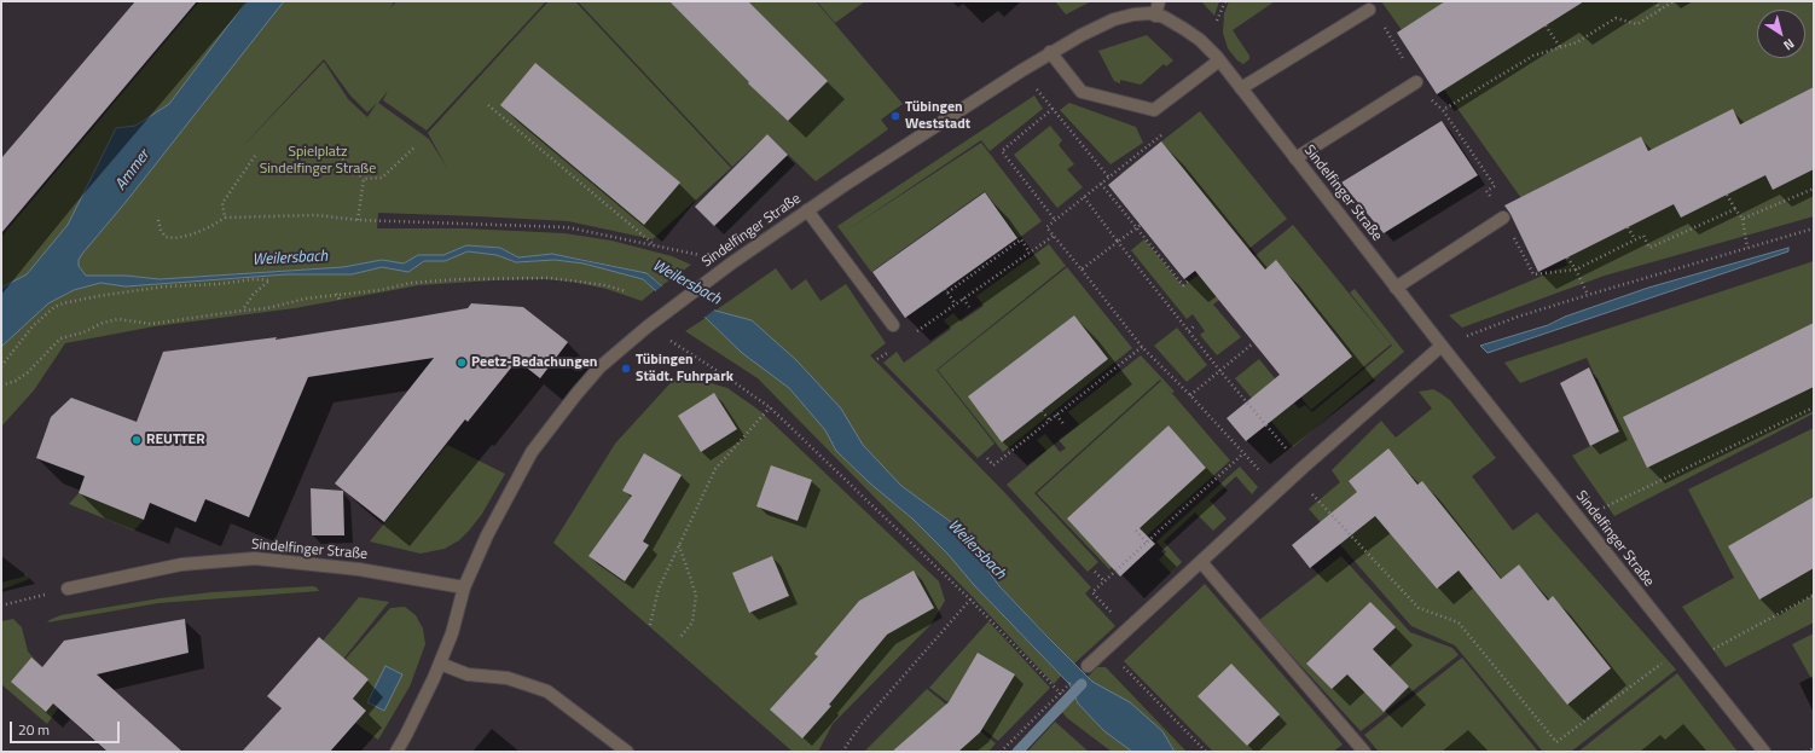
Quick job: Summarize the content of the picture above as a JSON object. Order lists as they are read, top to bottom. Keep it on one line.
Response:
{"streets":{"street":["Sindelfinger Straße"]},"water":["Ammer","Weilersbach"],"parks":["Spielplatz Sindelfinger Straße"],"places":["Tübingen Weststadt","Peetz-Bedachungen","Tübingen Städt. Fuhrpark","REUTTER"],"scale_bar":"20 m","north":"bottom right"}
